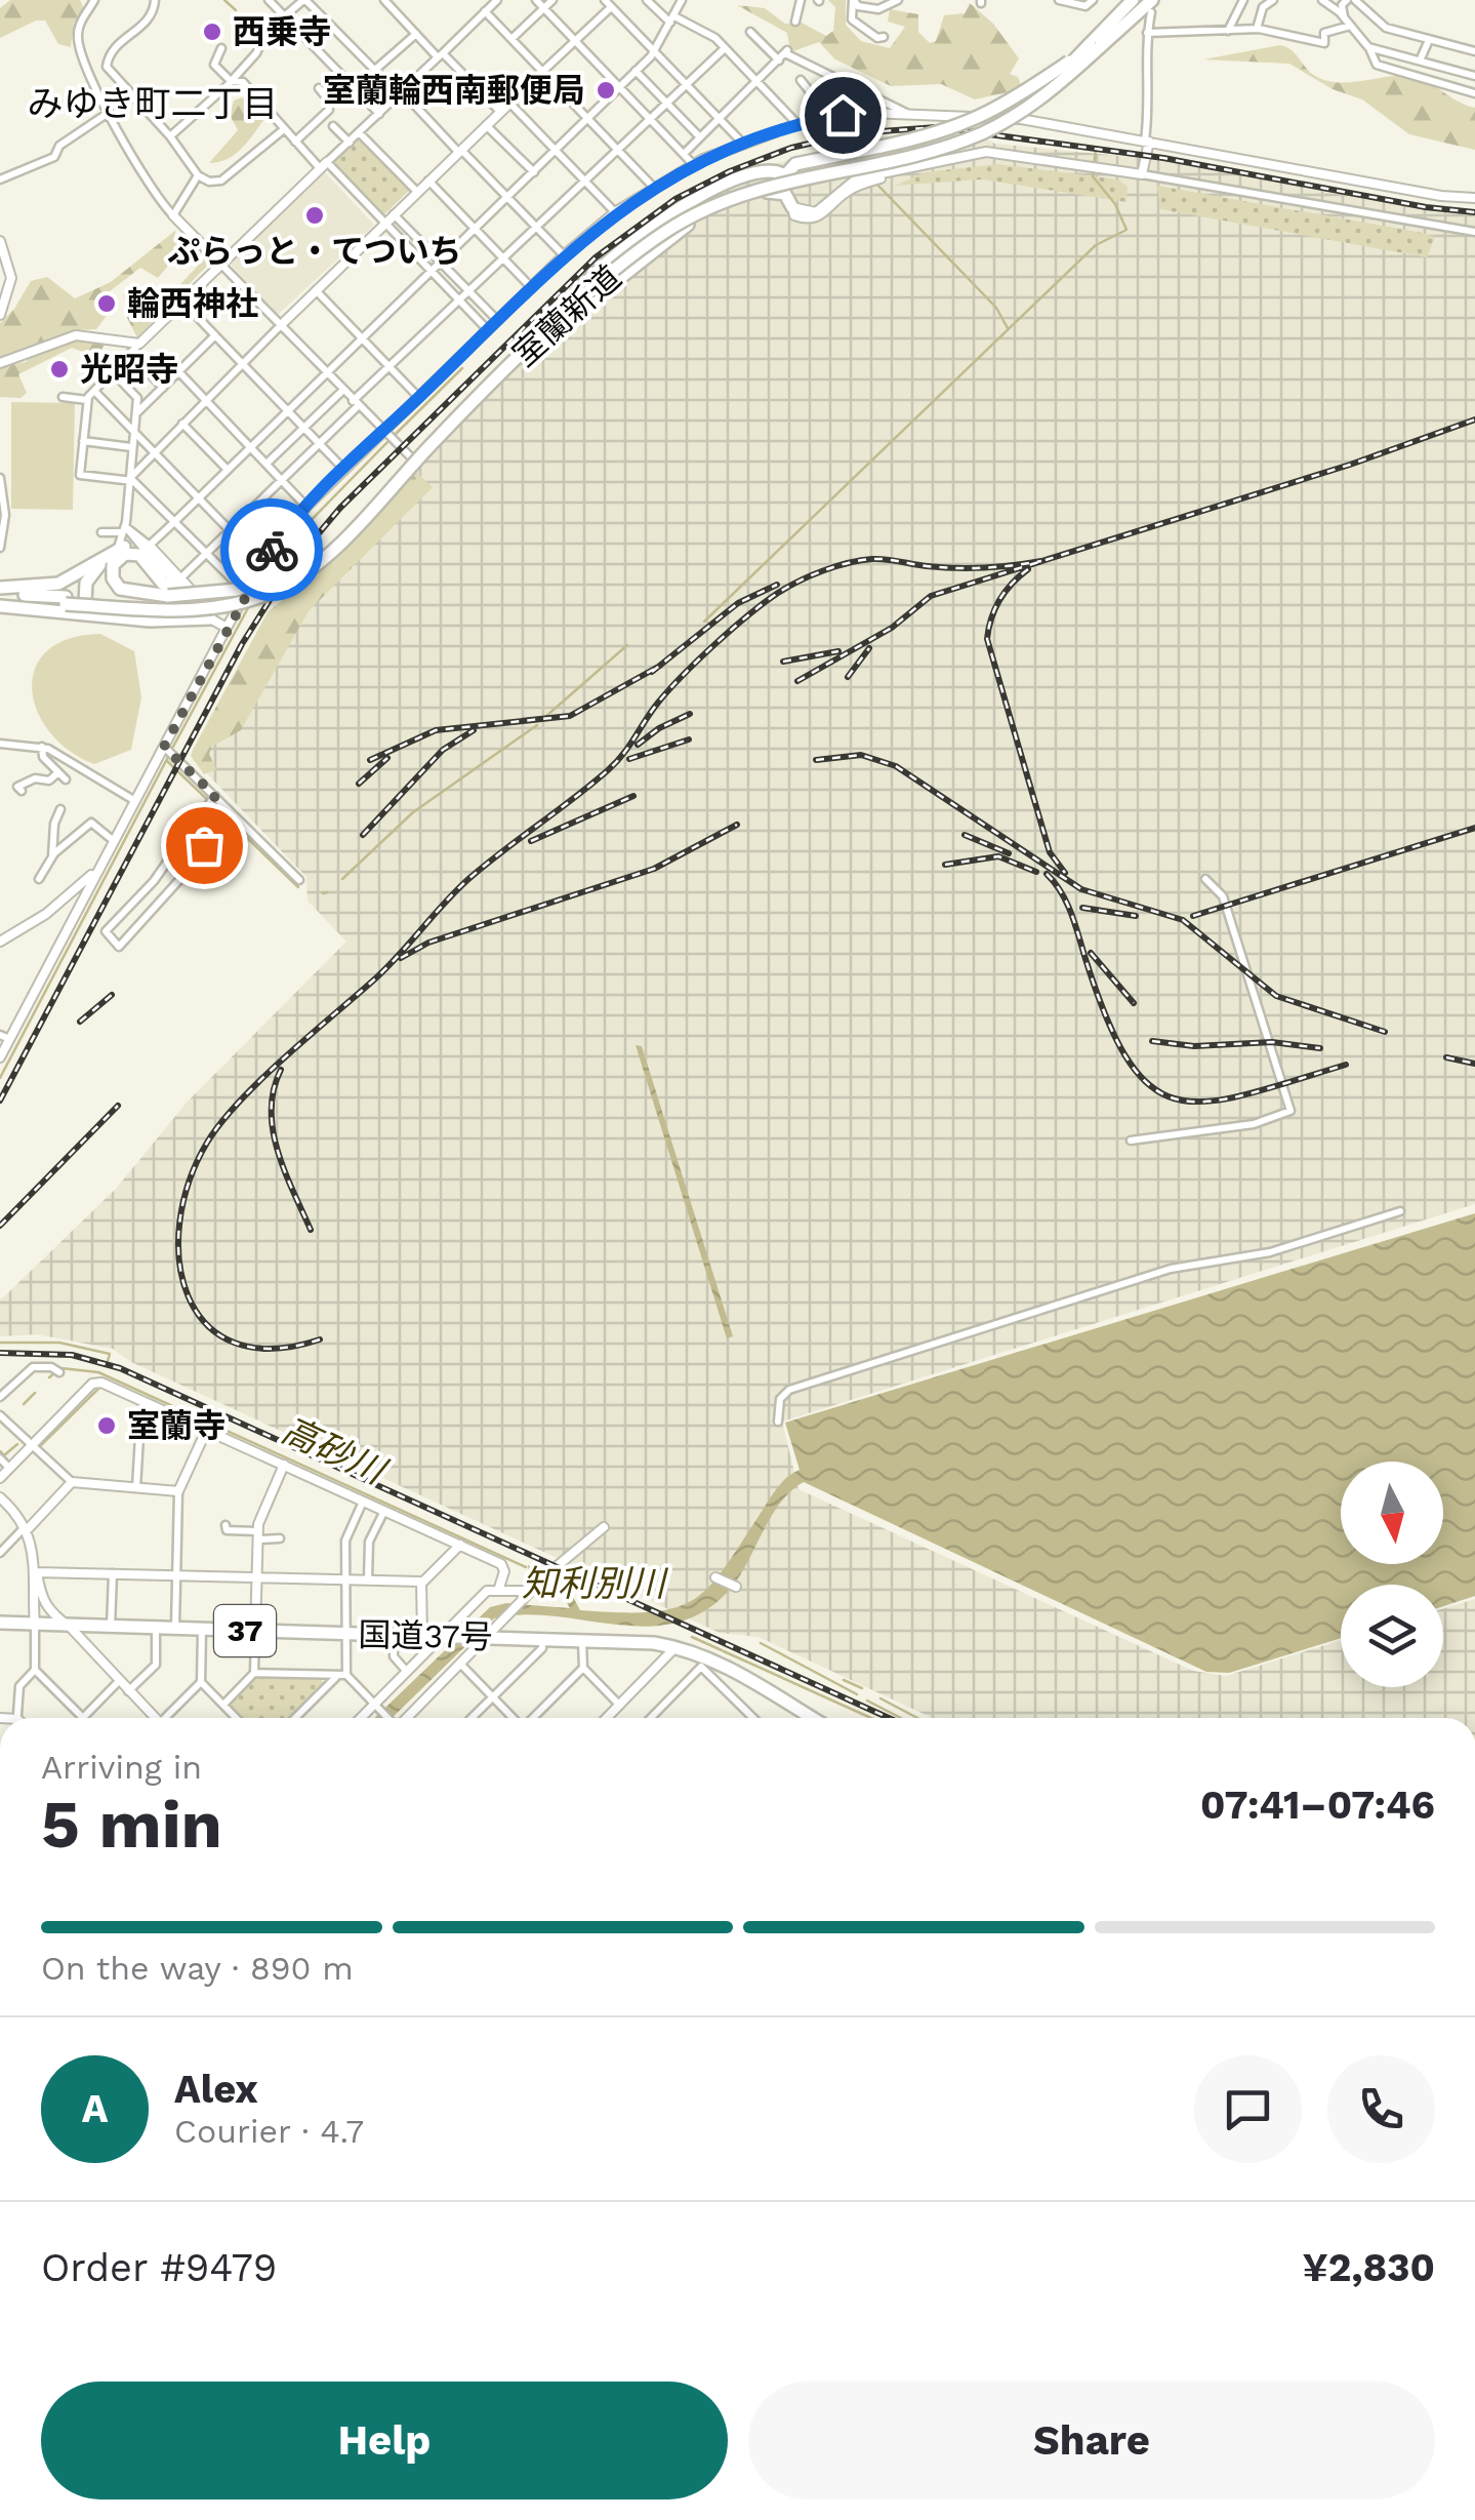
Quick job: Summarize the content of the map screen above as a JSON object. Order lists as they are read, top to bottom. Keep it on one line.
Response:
{"streets":{"highway":["室蘭新道","37","国道37号"]},"districts":["みゆき町二丁目"],"water":["高砂川","知利別川"],"places":["西乗寺","室蘭輪西南郵便局","ぷらっと・てついち","輪西神社","光昭寺","室蘭寺"],"north":"bottom","page":{"heading":["5 min","Arriving in","07:41–07:46"],"panel":["Alex","Courier · 4.7","Order #9479","¥2,830"],"bar":"On the way · 890 m","round":"A","buttons":["Help","Share"]}}
